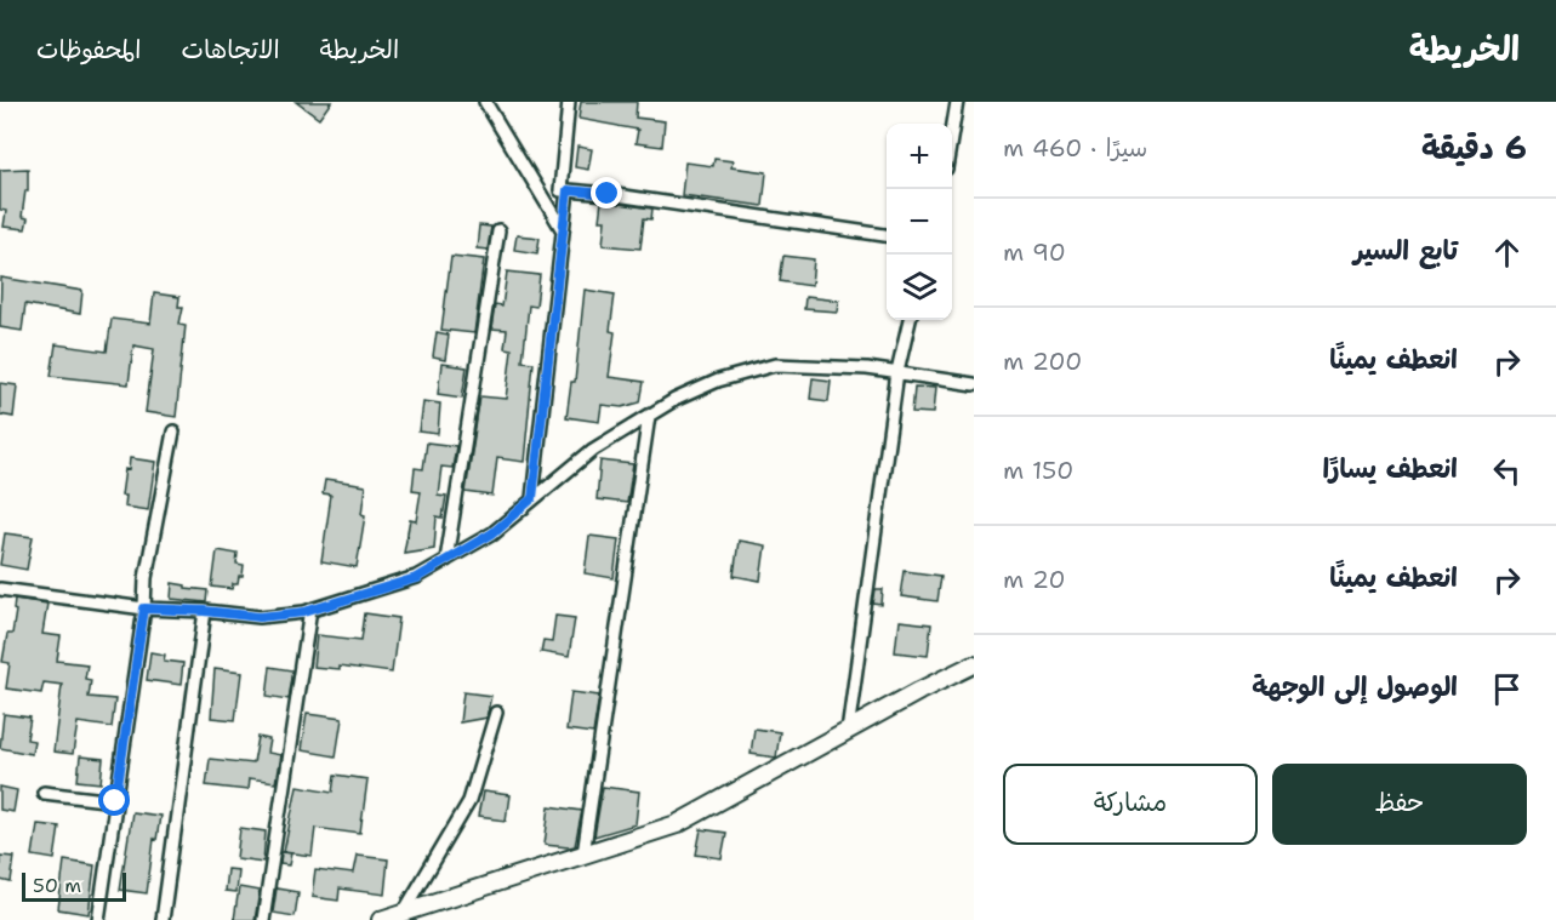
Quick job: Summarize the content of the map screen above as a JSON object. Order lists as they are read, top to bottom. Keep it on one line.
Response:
{"scale_bar":"50 m","page":{"header":"الخريطة","nav":["الخريطة","الاتجاهات","المحفوظات"],"heading":["6 دقيقة","سيرًا · 460 m"],"map_buttons":["+","−"],"list":[["تابع السير","90 m"],["انعطف يمينًا","200 m"],["انعطف يسارًا","150 m"],["انعطف يمينًا","20 m"],"الوصول إلى الوجهة"],"buttons":["حفظ","مشاركة"],"scale":"50 m"}}
